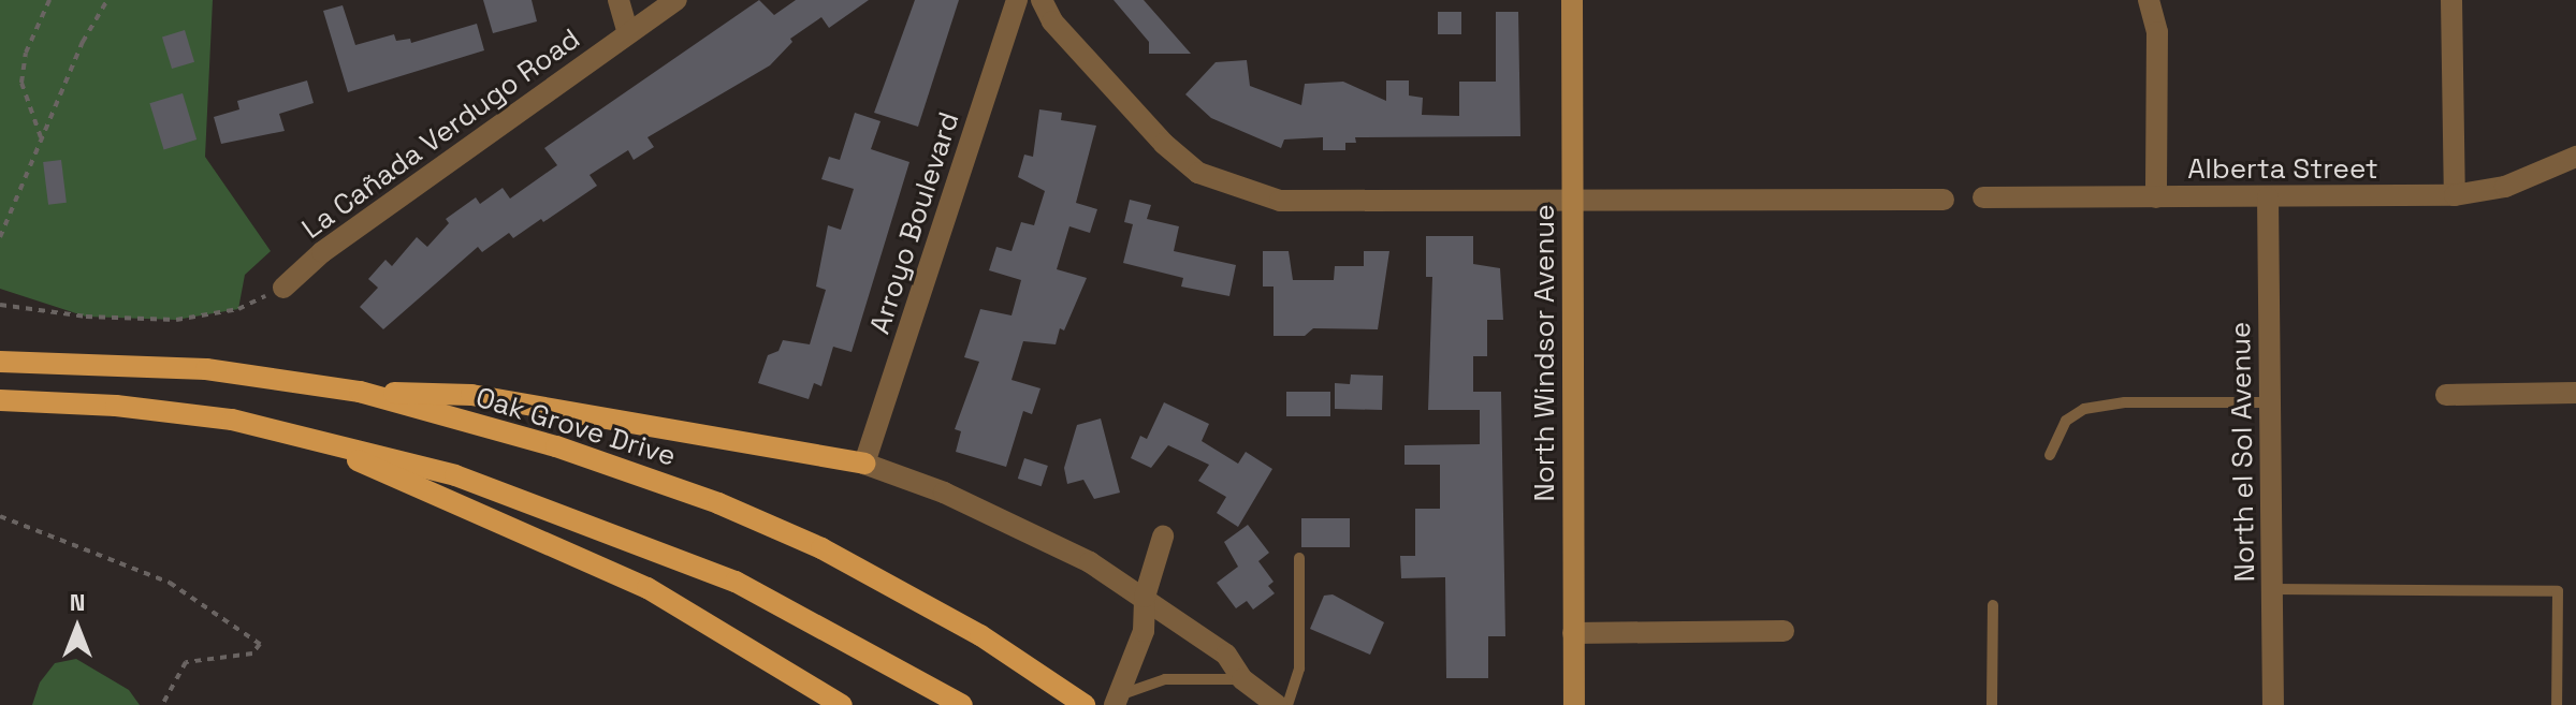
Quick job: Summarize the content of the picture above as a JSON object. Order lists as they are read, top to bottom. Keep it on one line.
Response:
{"streets":{"main road":["Oak Grove Drive"],"street":["La Cañada Verdugo Road","Alberta Street","Arroyo Boulevard","North Windsor Avenue","North el Sol Avenue"]},"crossings":[["Alberta Street","North el Sol Avenue"]],"north":"top"}
